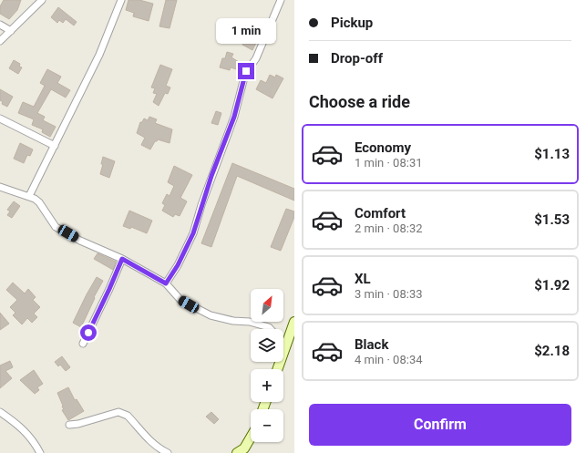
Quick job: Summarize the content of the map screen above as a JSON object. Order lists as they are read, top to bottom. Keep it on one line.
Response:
{"north":"top right","page":{"banner":["Pickup","Drop-off"],"bubble":"1 min","heading":"Choose a ride","list":[{"name":"Economy","note":"1 min · 08:31","value":"$1.13"},{"name":"Comfort","note":"2 min · 08:32","value":"$1.53"},{"name":"XL","note":"3 min · 08:33","value":"$1.92"},{"name":"Black","note":"4 min · 08:34","value":"$2.18"}],"map_buttons":["+","−"],"buttons":"Confirm"}}
